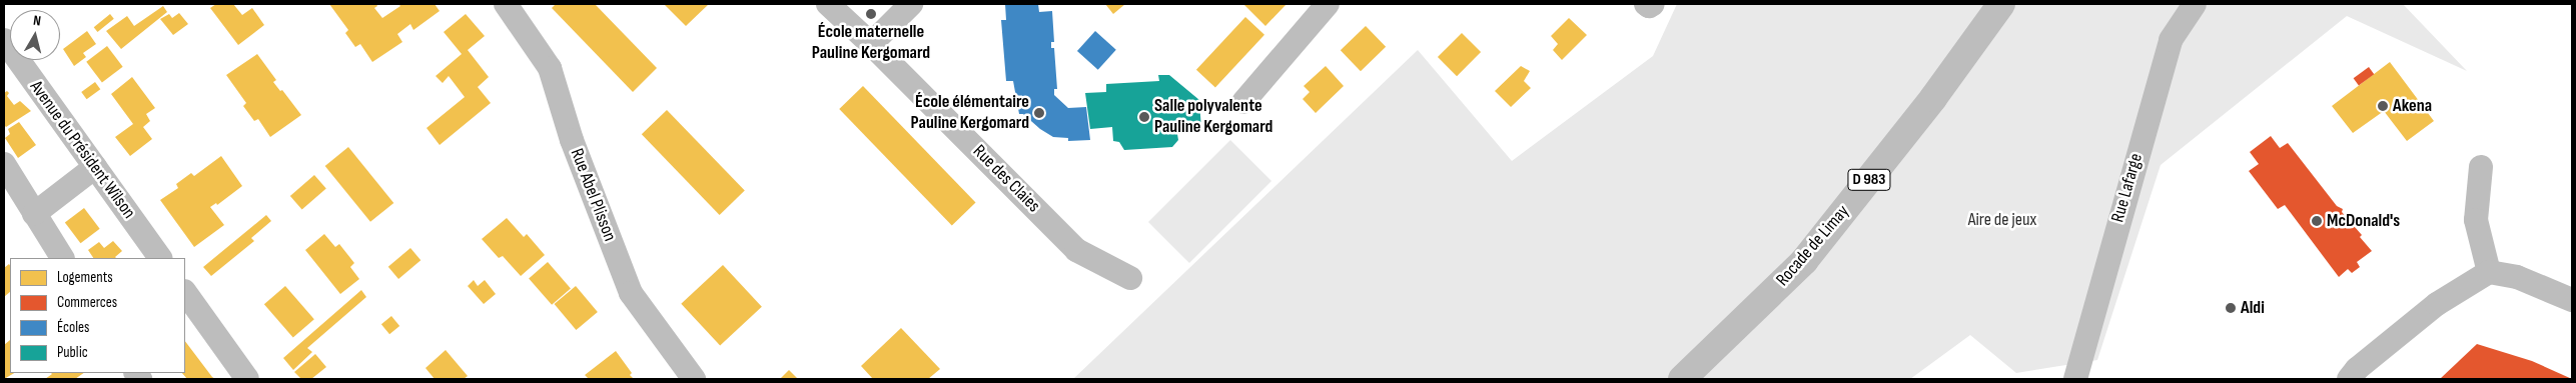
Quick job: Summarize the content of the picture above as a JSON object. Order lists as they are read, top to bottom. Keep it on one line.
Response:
{"streets":{"main road":["D 983","Rocade de Limay"],"street":["Avenue du Président Wilson","Rue des Claies","Rue Lafarge","Rue Abel Plisson"]},"parks":["Aire de jeux"],"places":["École maternelle Pauline Kergomard","Akena","École élémentaire Pauline Kergomard","Salle polyvalente Pauline Kergomard","McDonald's","Aldi"],"legend":["Logements","Commerces","Écoles","Public"],"north":"top"}
